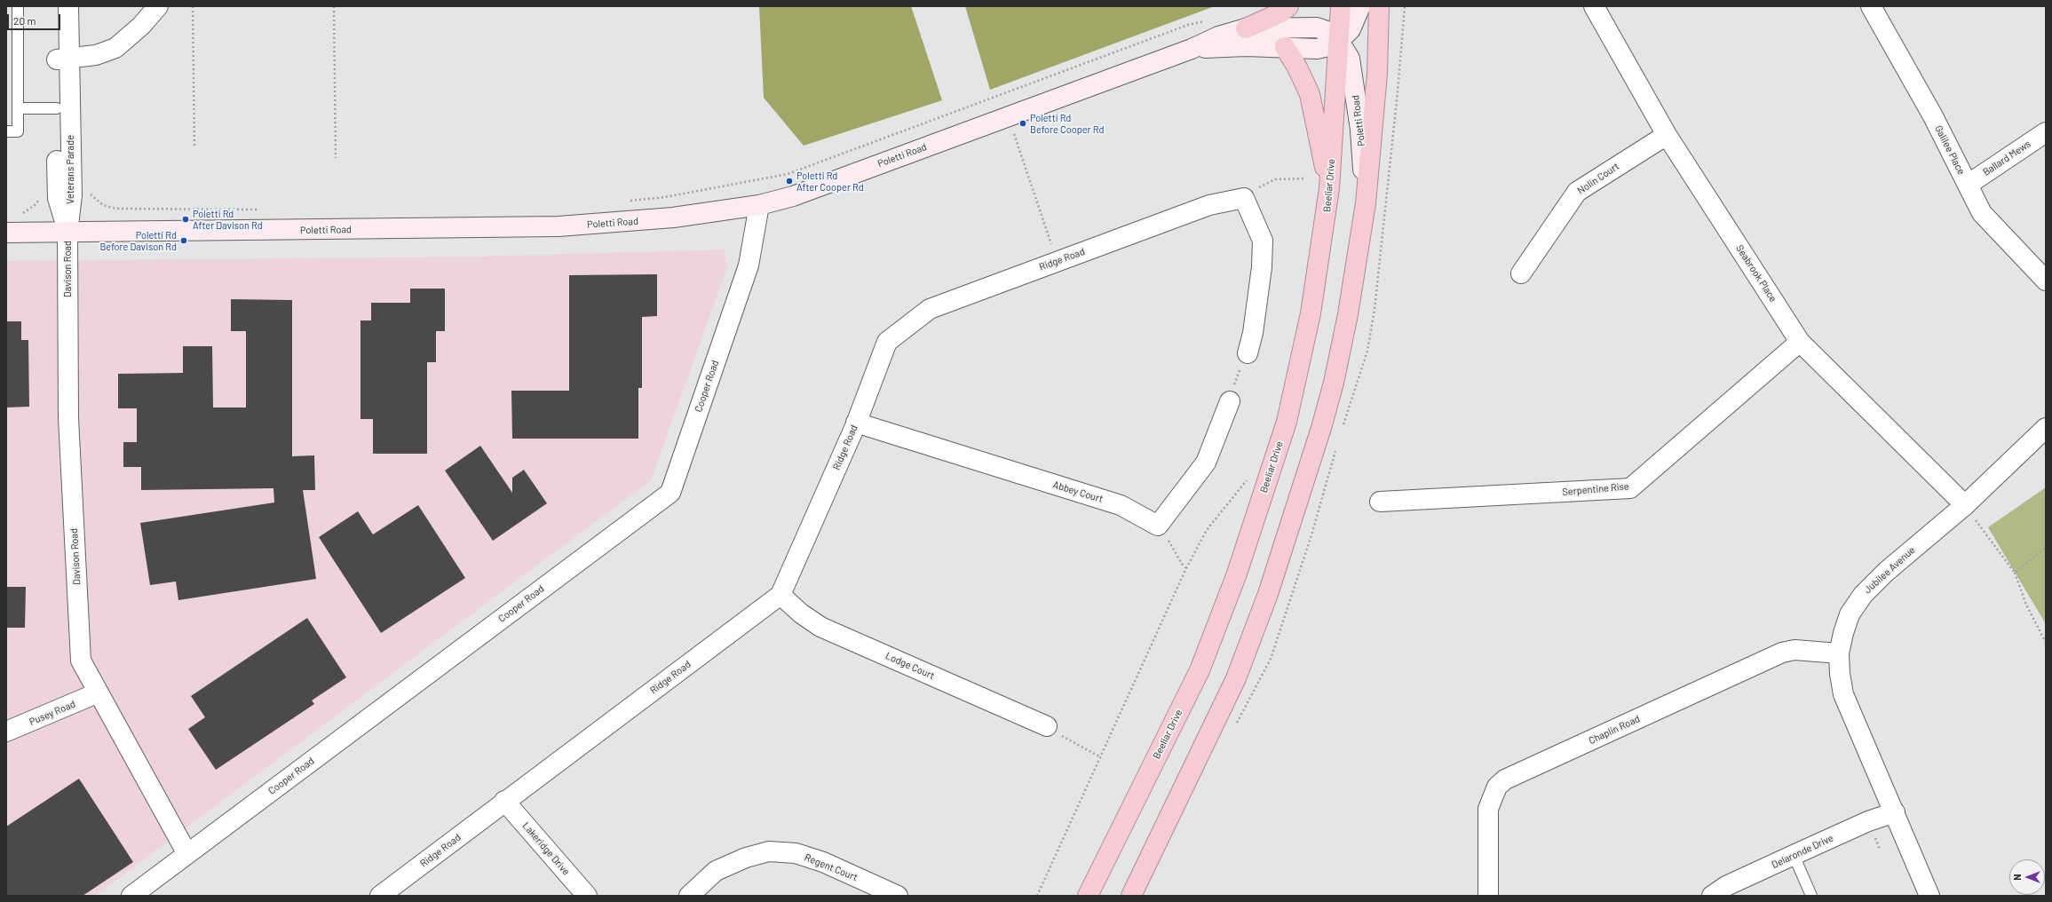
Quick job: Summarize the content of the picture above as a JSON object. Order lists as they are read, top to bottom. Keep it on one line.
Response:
{"streets":{"highway":["Beeliar Drive"],"main road":["Poletti Road"],"street":["Galilee Place","Ballard Mews","Veterans Parade","Nolin Court","Ridge Road","Davison Road","Seabrook Place","Cooper Road","Serpentine Rise","Abbey Court","Jubilee Avenue","Lodge Court","Pusey Road","Chaplin Road","Lakeridge Drive","Delaronde Drive","Regent Court"]},"crossings":[["Poletti Road","Veterans Parade"],["Poletti Road","Beeliar Drive"],["Poletti Road","Davison Road"],["Poletti Road","Cooper Road"],["Galilee Place","Ballard Mews"],["Veterans Parade","Davison Road"],["Nolin Court","Seabrook Place"],["Ridge Road","Abbey Court"],["Ridge Road","Lodge Court"],["Ridge Road","Lakeridge Drive"],["Davison Road","Cooper Road"],["Davison Road","Pusey Road"],["Seabrook Place","Serpentine Rise"],["Seabrook Place","Jubilee Avenue"],["Jubilee Avenue","Chaplin Road"],["Jubilee Avenue","Delaronde Drive"]],"places":["Poletti Rd Before Cooper Rd","Poletti Rd After Cooper Rd","Poletti Rd After Davison Rd","Poletti Rd Before Davison Rd"],"scale_bar":"20 m","north":"left"}
